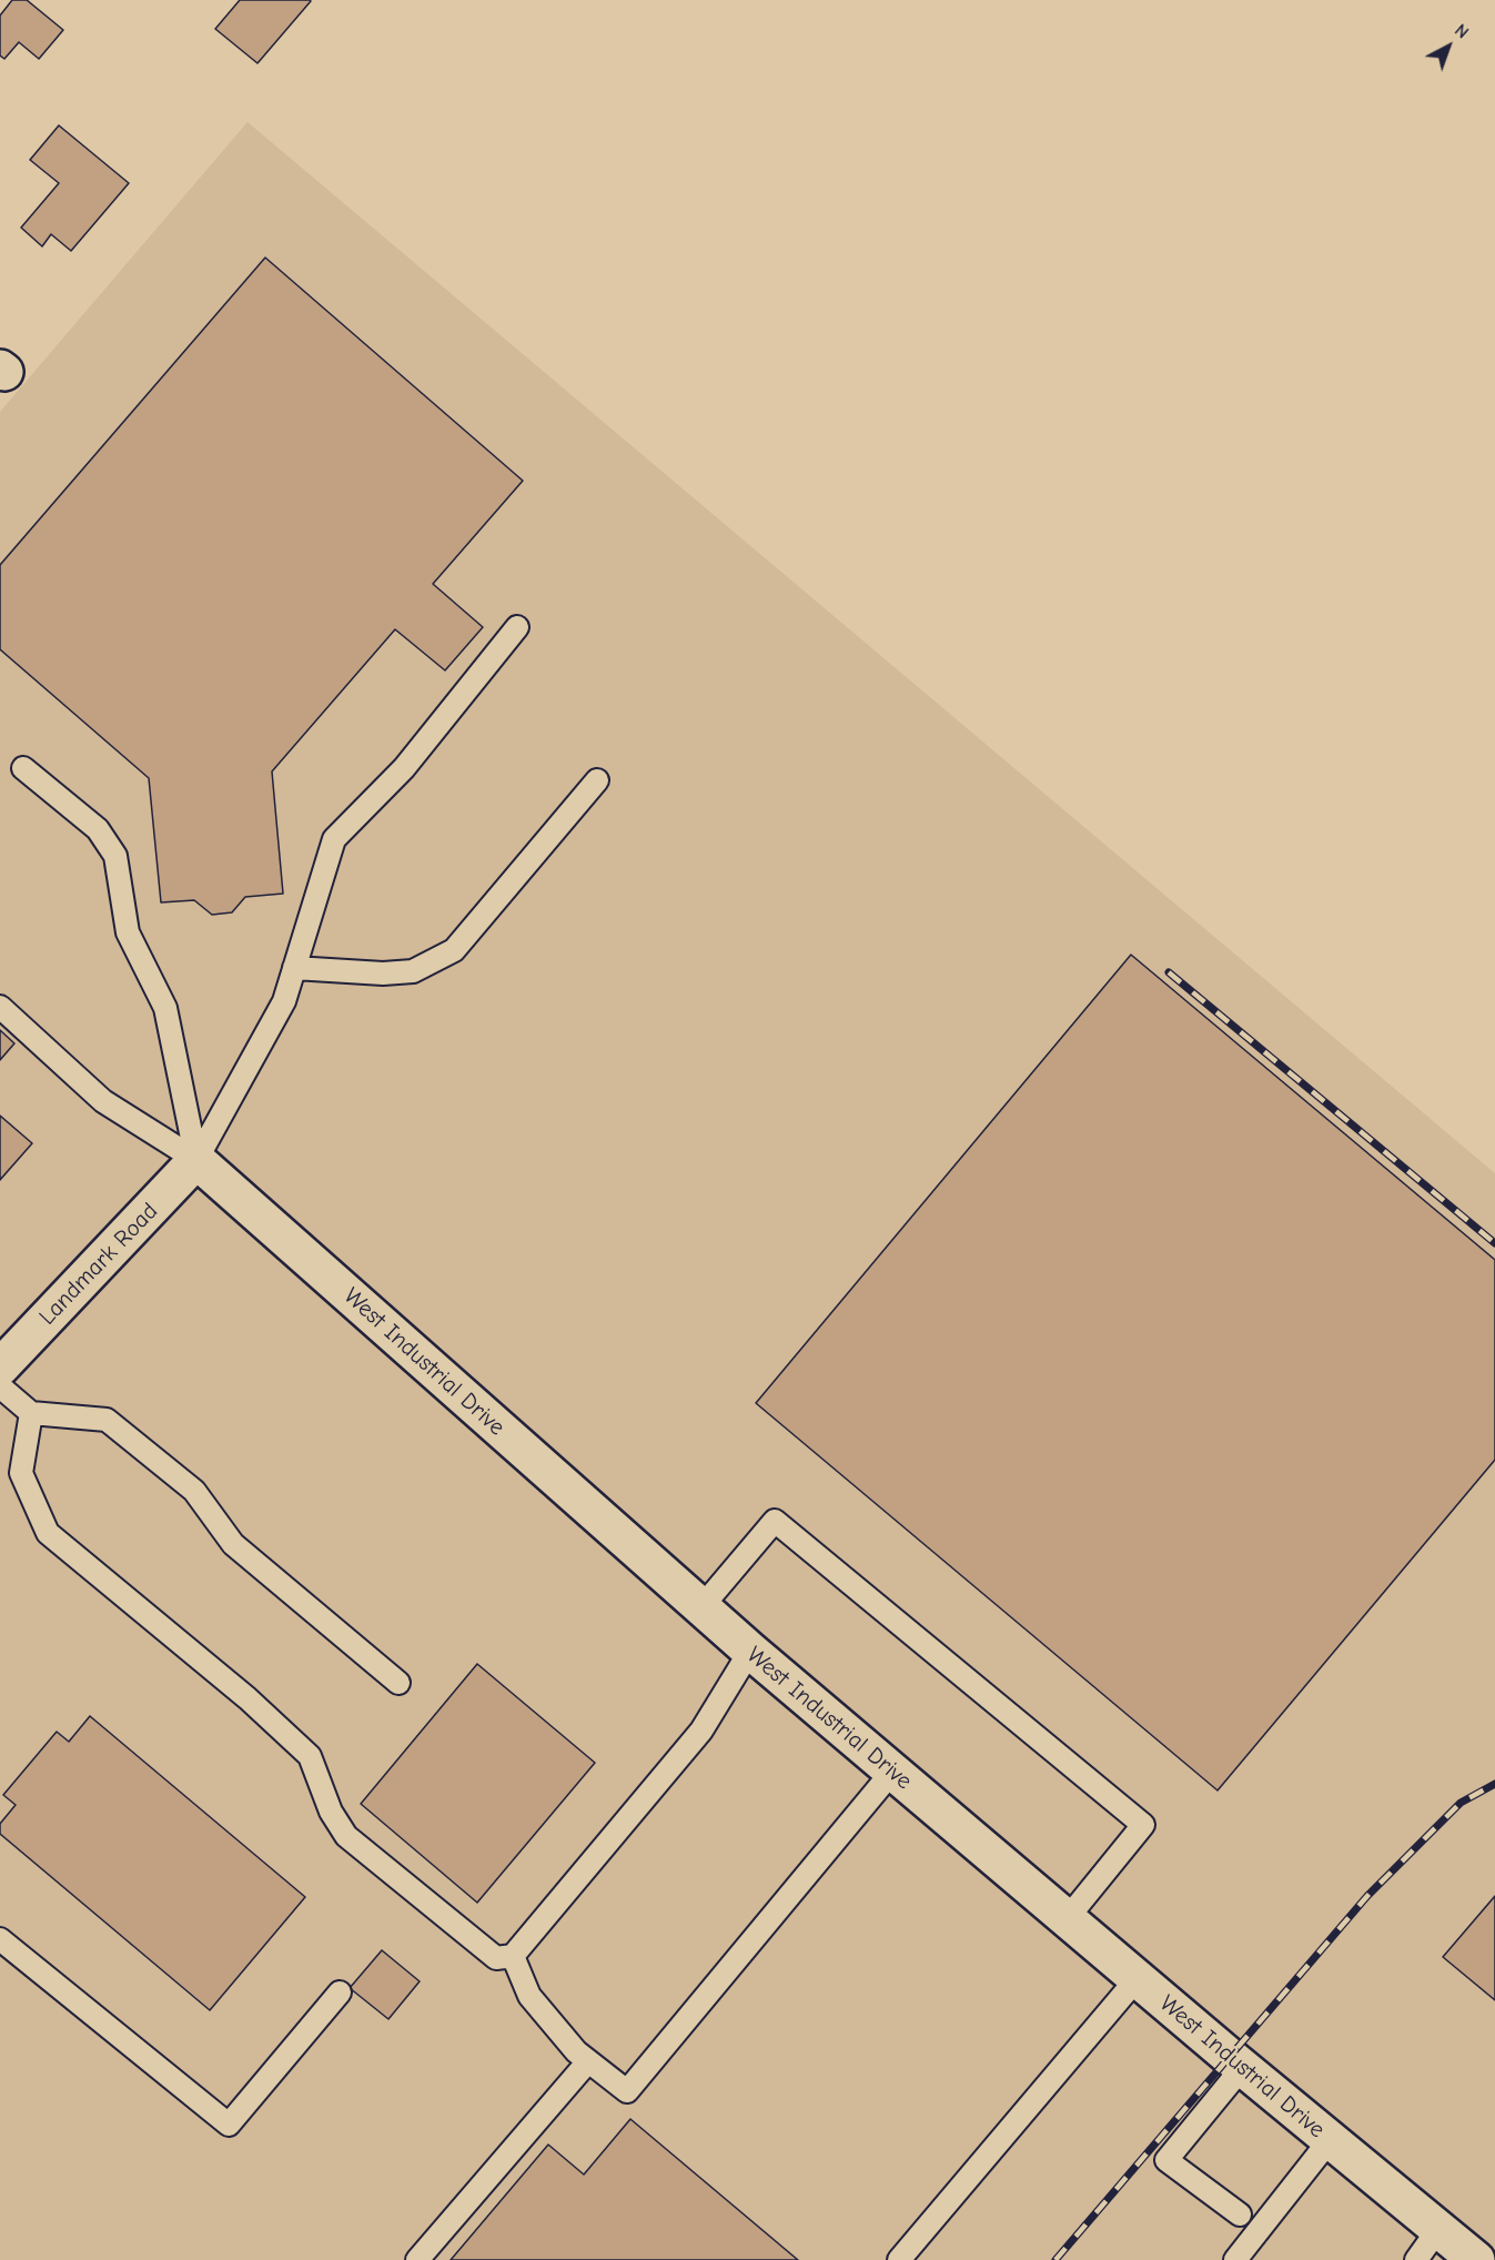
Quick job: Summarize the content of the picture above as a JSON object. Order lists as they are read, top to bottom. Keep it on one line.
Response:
{"streets":{"street":["Landmark Road","West Industrial Drive"]},"crossings":[["Landmark Road","West Industrial Drive"]],"north":"top right"}
